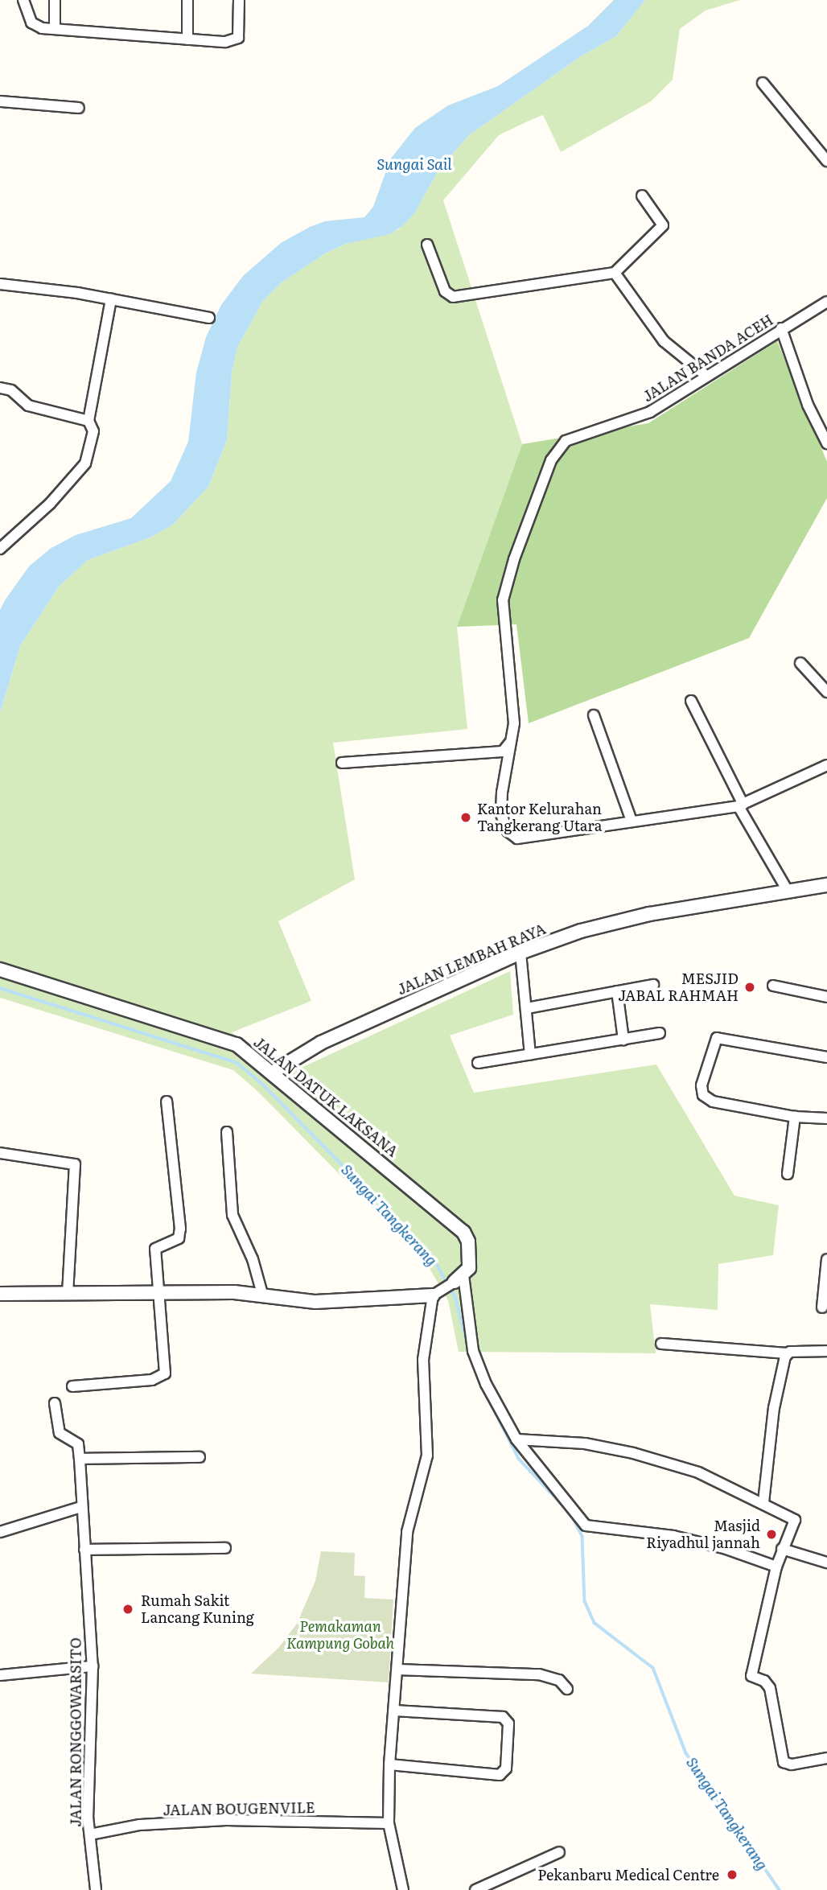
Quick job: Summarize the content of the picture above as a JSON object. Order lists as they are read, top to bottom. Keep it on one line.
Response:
{"streets":{"street":["JALAN BANDA ACEH","JALAN LEMBAH RAYA","JALAN DATUK LAKSANA","JALAN RONGGOWARSITO","JALAN BOUGENVILE"]},"crossings":[["JALAN LEMBAH RAYA","JALAN DATUK LAKSANA"],["JALAN RONGGOWARSITO","JALAN BOUGENVILE"]],"water":["Sungai Sail","Sungai Tangkerang"],"parks":["Pemakaman Kampung Gobah"],"places":["Kantor Kelurahan Tangkerang Utara","MESJID JABAL RAHMAH","Masjid Riyadhul jannah","Rumah Sakit Lancang Kuning","Pekanbaru Medical Centre"]}
